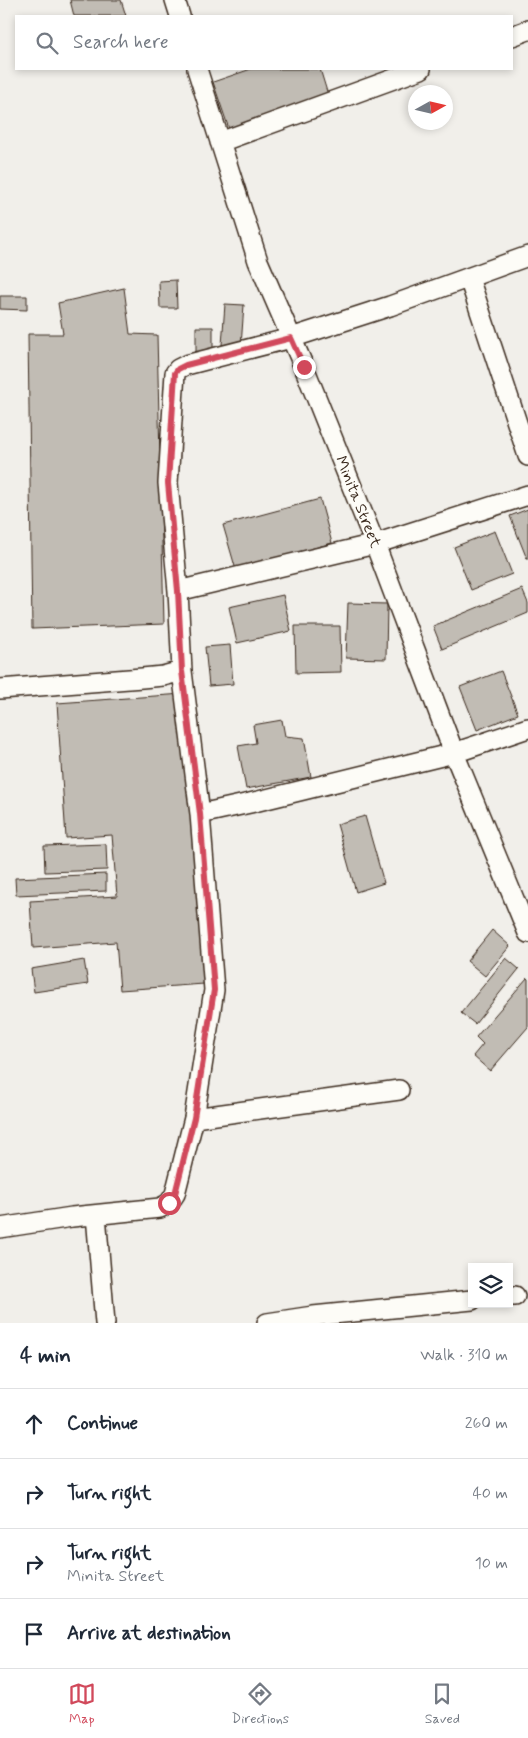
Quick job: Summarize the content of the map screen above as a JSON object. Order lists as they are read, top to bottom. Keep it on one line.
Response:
{"streets":{"street":["Minita Street"]},"north":"right","page":{"search":"Search here","heading":["4 min","Walk · 310 m"],"list":[["Continue","260 m"],["Turn right","40 m"],["Turn right","Minita Street","10 m"],"Arrive at destination"],"nav":["Map","Directions","Saved"]}}
